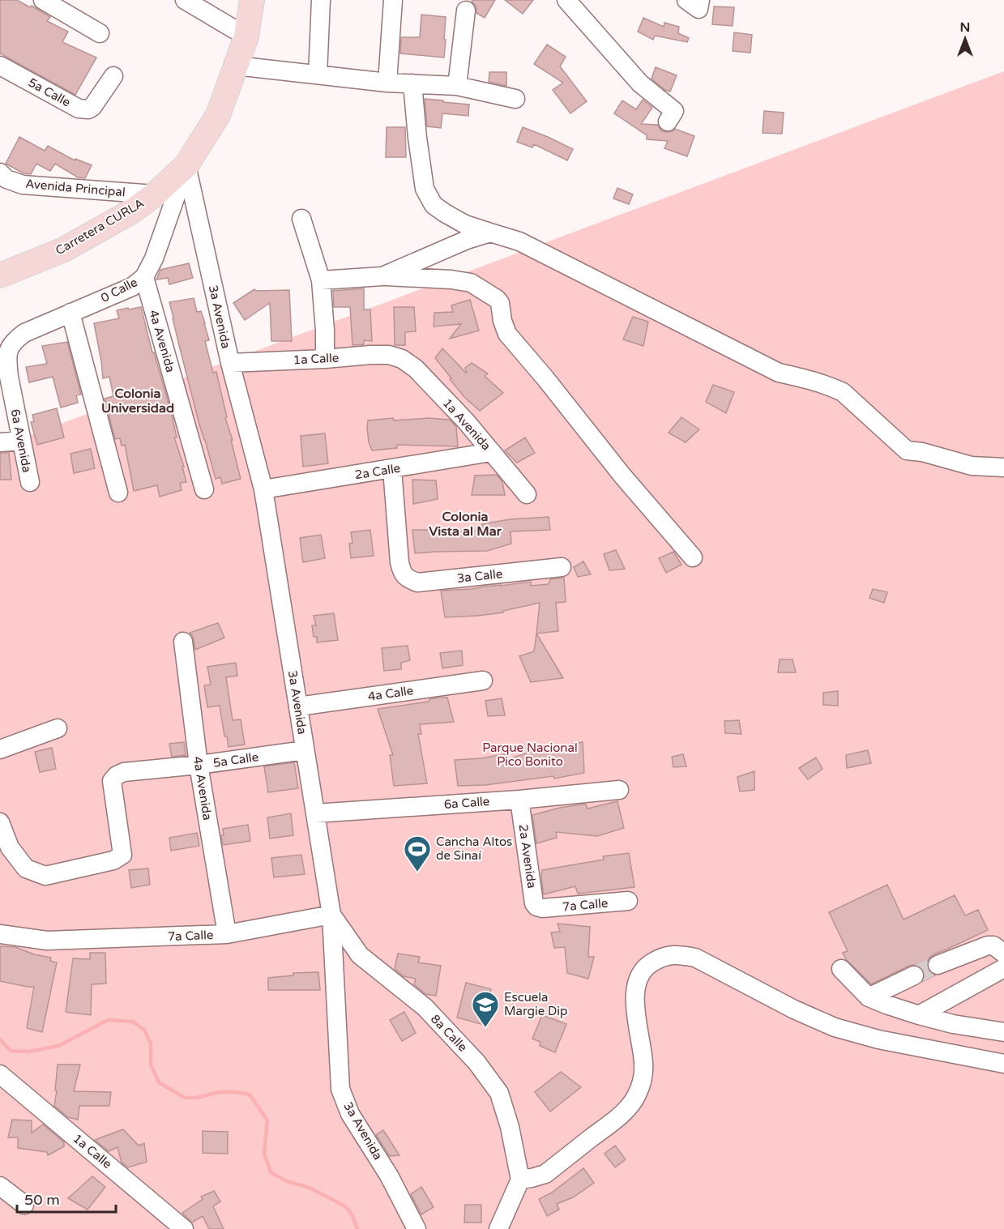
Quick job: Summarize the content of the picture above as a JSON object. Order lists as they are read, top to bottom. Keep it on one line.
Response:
{"streets":{"main road":["Carretera CURLA"],"street":["5a Calle","Avenida Principal","0 Calle","3a Avenida","4a Avenida","1a Calle","1a Avenida","6a Avenida","2a Calle","3a Calle","4a Calle","6a Calle","2a Avenida","7a Calle","8a Calle"]},"crossings":[["5a Calle","3a Avenida"],["5a Calle","4a Avenida"],["Avenida Principal","Carretera CURLA"],["Carretera CURLA","0 Calle"],["Carretera CURLA","3a Avenida"],["0 Calle","3a Avenida"],["0 Calle","4a Avenida"],["0 Calle","6a Avenida"],["3a Avenida","1a Calle"],["3a Avenida","2a Calle"],["3a Avenida","4a Calle"],["3a Avenida","6a Calle"],["3a Avenida","7a Calle"],["3a Avenida","8a Calle"],["4a Avenida","7a Calle"],["1a Calle","1a Avenida"],["1a Avenida","2a Calle"],["2a Calle","3a Calle"],["6a Calle","2a Avenida"],["2a Avenida","7a Calle"],["7a Calle","8a Calle"]],"districts":["Colonia Universidad","Colonia Vista al Mar"],"parks":["Parque Nacional Pico Bonito"],"places":{"sports":["Cancha Altos de Sinaí"],"school or university":["Escuela Margie Dip"]},"scale_bar":"50 m","north":"top"}
